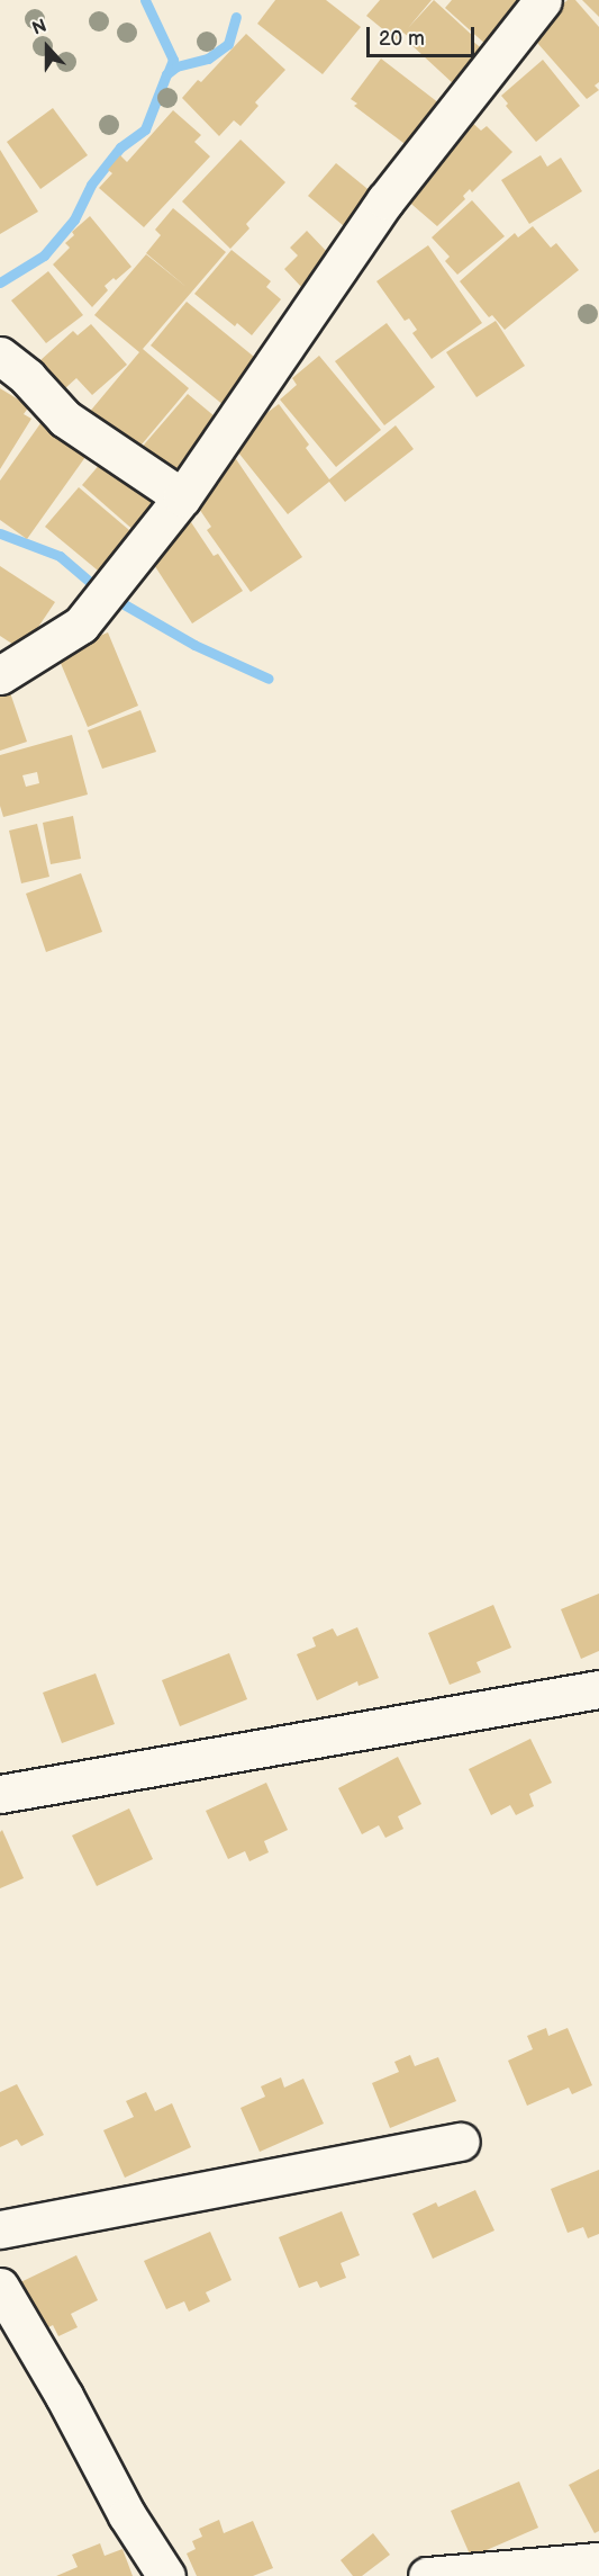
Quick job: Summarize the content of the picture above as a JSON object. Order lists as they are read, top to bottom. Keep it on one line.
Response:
{"scale_bar":"20 m","north":"top"}
